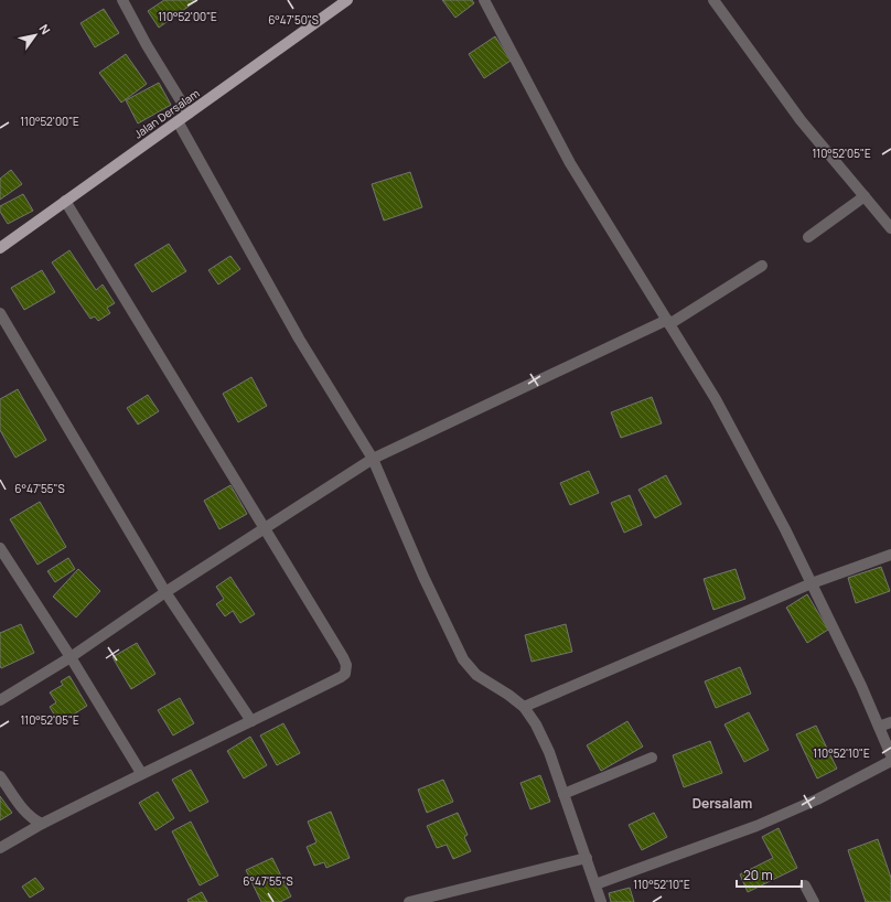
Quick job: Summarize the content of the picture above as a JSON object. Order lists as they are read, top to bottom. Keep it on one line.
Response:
{"streets":{"main road":["Jalan Dersalam"]},"districts":["Dersalam"],"scale_bar":"20 m","north":"top right","coordinates":["110°52'00\"E","6°47'50\"S","110°52'05\"E","6°47'55\"S","110°52'10\"E"]}
